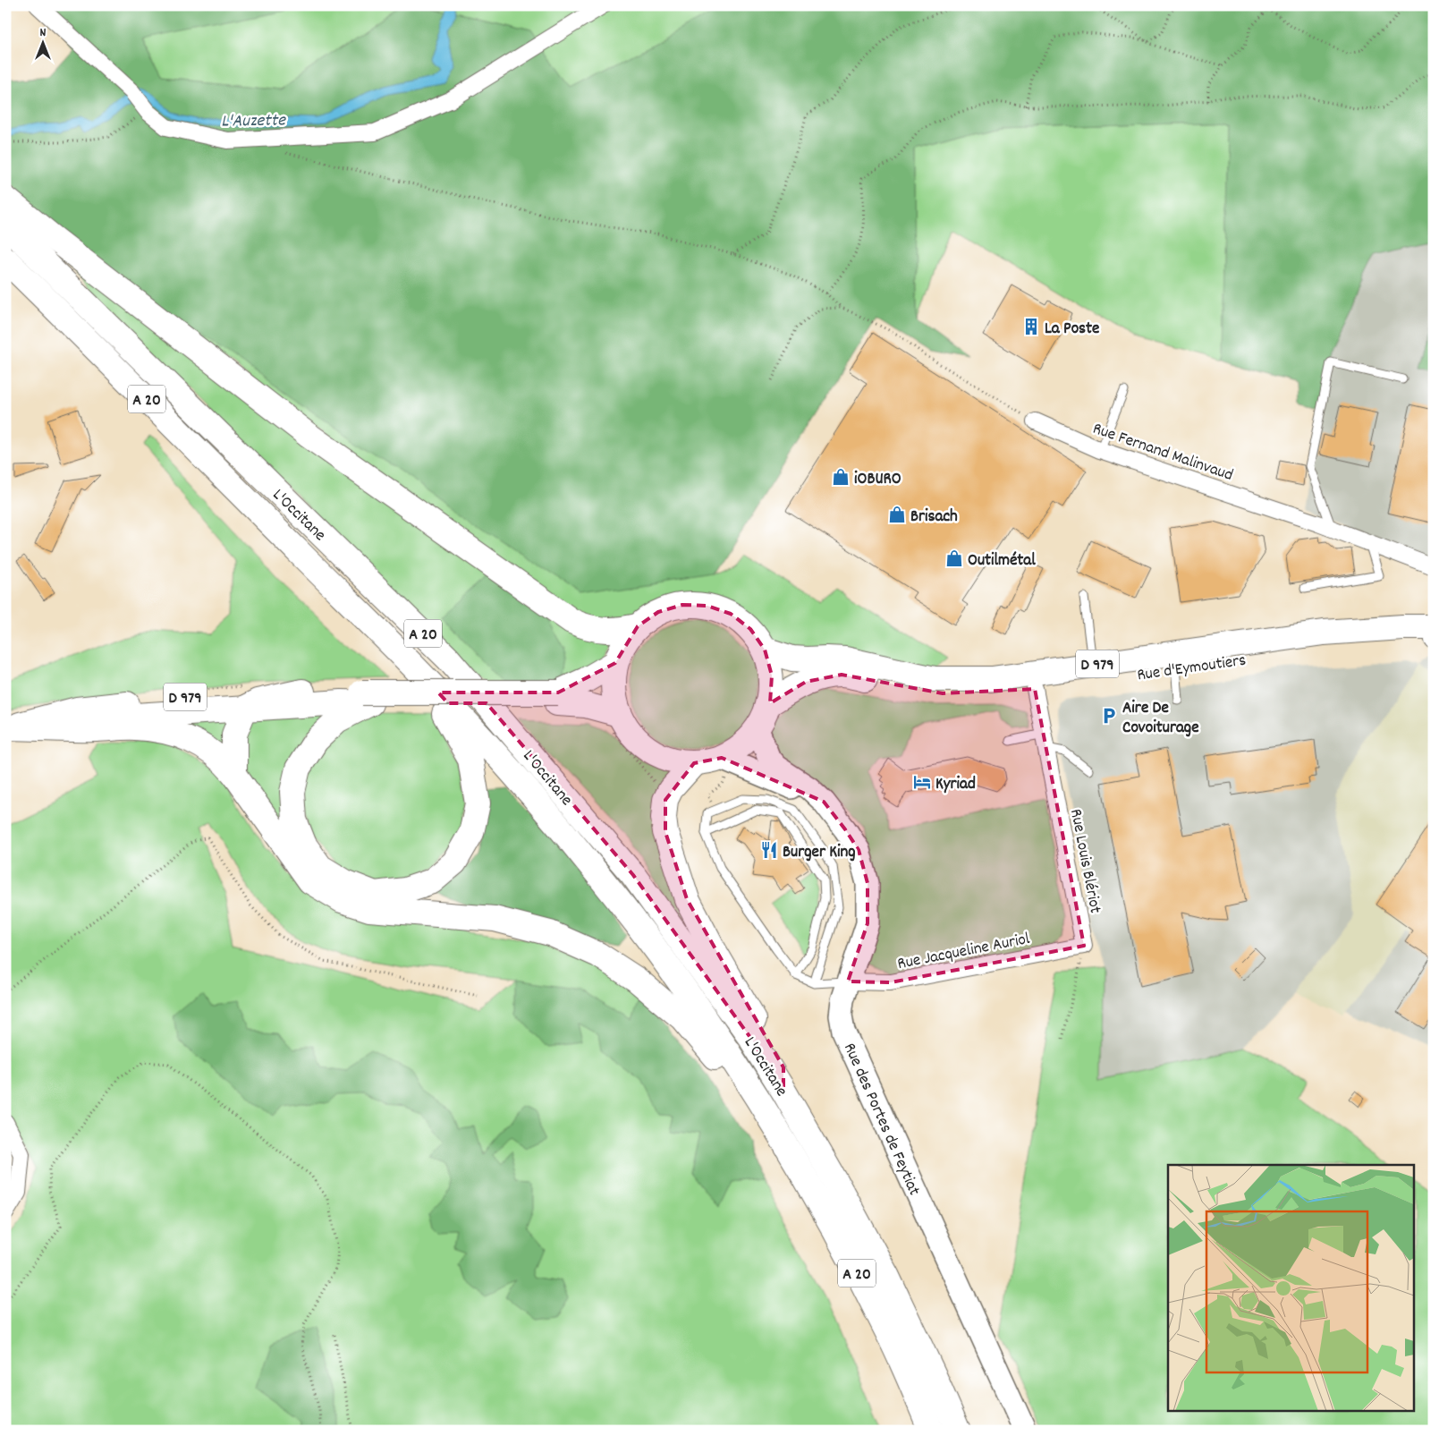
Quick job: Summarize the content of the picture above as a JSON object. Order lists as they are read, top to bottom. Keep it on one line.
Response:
{"streets":{"main road":["A 20","L'Occitane","D 979","Rue d'Eymoutiers"],"street":["Rue Fernand Malinvaud","Rue Louis Blériot","Rue Jacqueline Auriol","Rue des Portes de Feytiat"]},"crossings":[["Rue d'Eymoutiers","Rue Louis Blériot"],["Rue Louis Blériot","Rue Jacqueline Auriol"],["Rue Jacqueline Auriol","Rue des Portes de Feytiat"]],"water":["L'Auzette"],"places":{"building":["La Poste"],"shop":["iOBURO","Brisach","Outilmétal"],"parking":["Aire De Covoiturage"],"hotel":["Kyriad"],"restaurant":["Burger King"]},"north":"top"}
